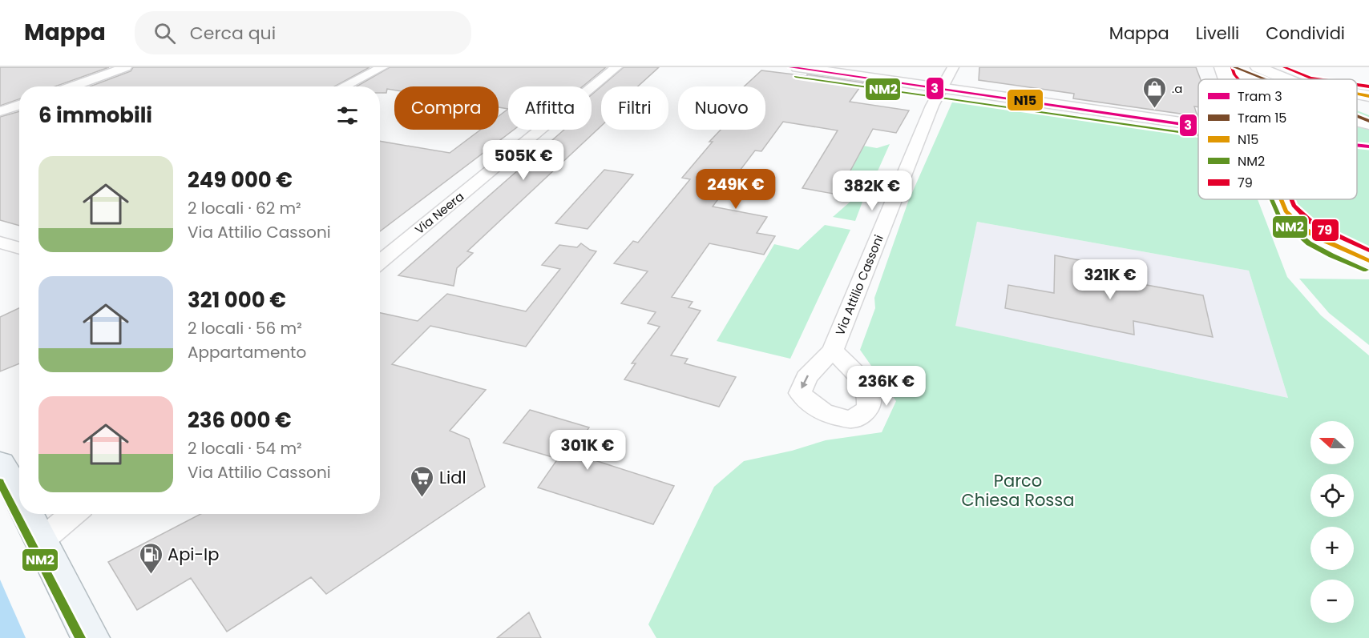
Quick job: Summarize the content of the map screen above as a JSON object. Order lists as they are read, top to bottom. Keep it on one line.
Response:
{"streets":{"street":["Via Neera","Via Attilio Cassoni"]},"parks":["Parco Chiesa Rossa"],"places":{"shop":[".a"],"supermarket":["Lidl"],"fuel station":["Api-Ip"]},"lines":["tram line 3","tram line 15","transit line N15","transit line 79","transit line NM2"],"legend":["Tram 3","Tram 15","N15","NM2","79"],"north":"left","page":{"header":"Mappa","search":"Cerca qui","nav":["Mappa","Livelli","Condividi"],"chip":["Compra","Affitta","Filtri","Nuovo"],"heading":"6 immobili","price":["505K €","249K €","382K €","321K €","236K €","301K €"],"list":[{"name":"249 000 €","note":"2 locali · 62 m² · Via Attilio Cassoni"},{"name":"321 000 €","note":"2 locali · 56 m² · Appartamento"},{"name":"236 000 €","note":"2 locali · 54 m² · Via Attilio Cassoni"}],"map_buttons":["+","−"]}}
